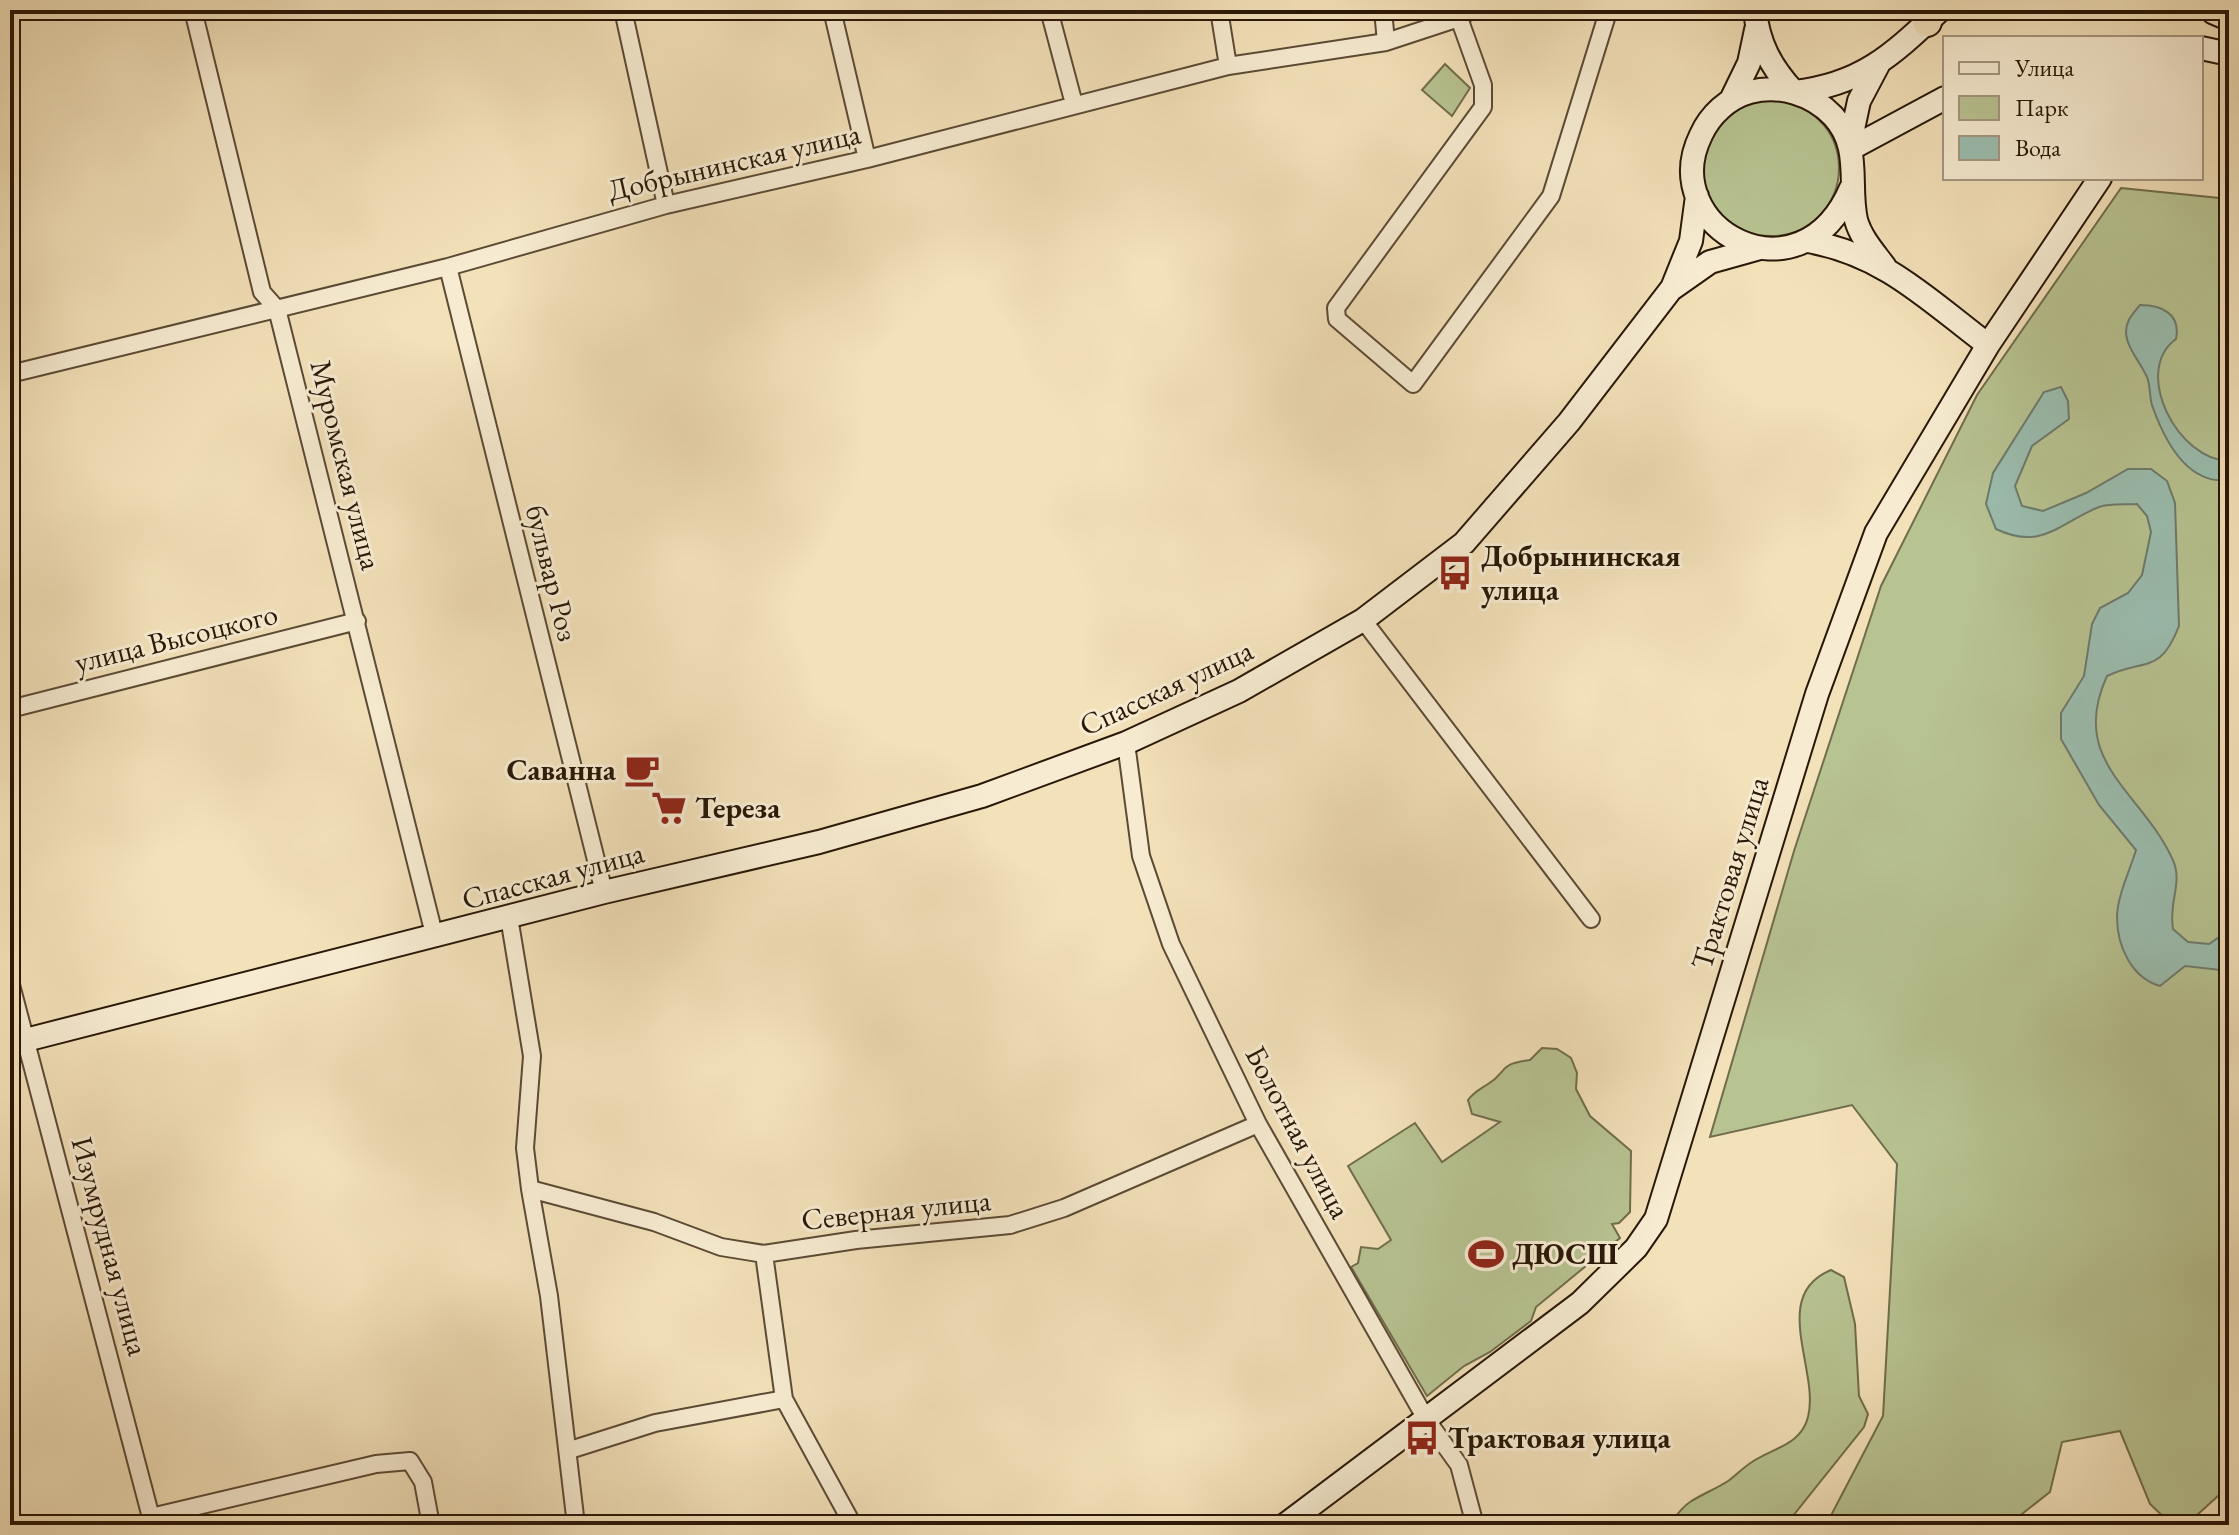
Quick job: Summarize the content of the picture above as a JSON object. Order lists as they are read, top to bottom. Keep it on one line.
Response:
{"streets":{"street":["Добрынинская улица","Муромская улица","бульвар Роз","улица Высоцкого","Спасская улица","Трактовая улица","Болотная улица","Северная улица","Изумрудная улица"]},"crossings":[["Добрынинская улица","Муромская улица"],["Добрынинская улица","бульвар Роз"],["Муромская улица","улица Высоцкого"],["Муромская улица","Спасская улица"],["бульвар Роз","Спасская улица"],["Спасская улица","Болотная улица"],["Спасская улица","Изумрудная улица"],["Трактовая улица","Болотная улица"],["Болотная улица","Северная улица"]],"places":{"bus stop":["Добрынинская улица","Трактовая улица"],"cafe":["Саванна"],"supermarket":["Тереза"],"sports":["ДЮСШ"]},"legend":["Улица","Парк","Вода"]}
